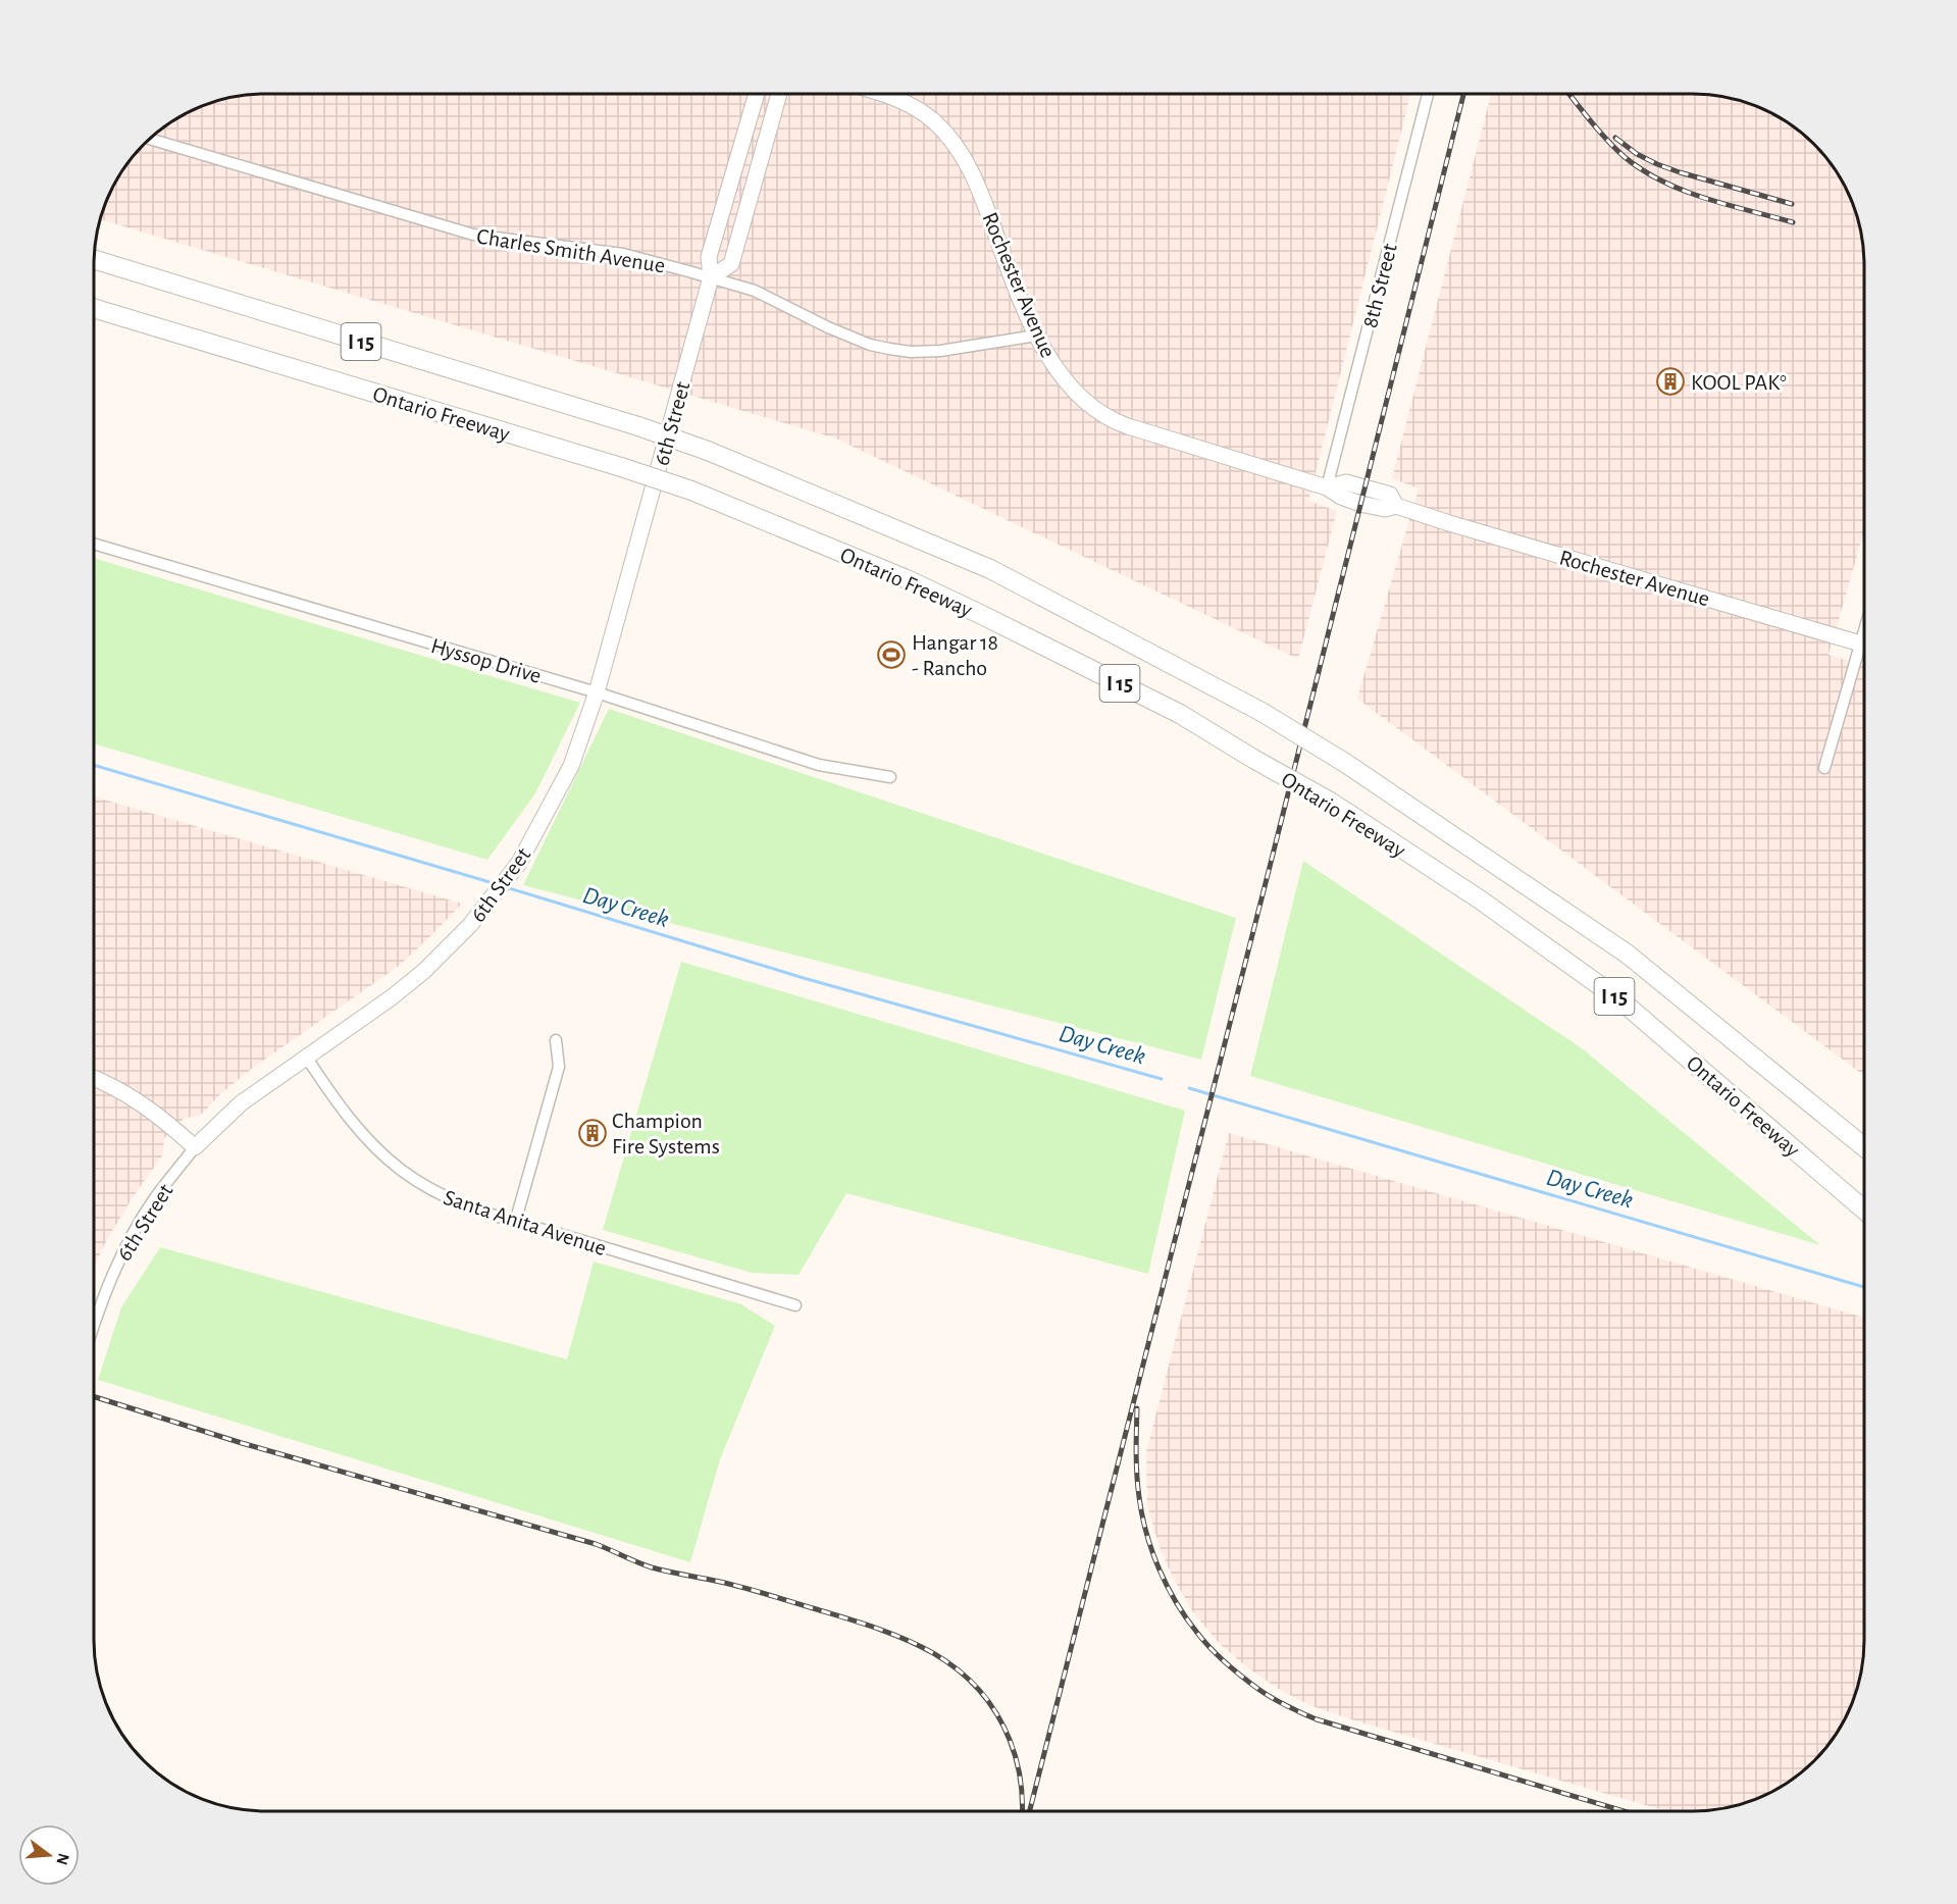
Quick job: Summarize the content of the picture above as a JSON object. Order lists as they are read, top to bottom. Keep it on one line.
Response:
{"streets":{"highway":["I 15","Ontario Freeway"],"street":["Charles Smith Avenue","Rochester Avenue","8th Street","6th Street","Hyssop Drive","Santa Anita Avenue"]},"crossings":[["Charles Smith Avenue","Rochester Avenue"],["Charles Smith Avenue","6th Street"],["Rochester Avenue","8th Street"],["6th Street","Hyssop Drive"],["6th Street","Santa Anita Avenue"]],"water":["Day Creek"],"places":{"building":["KOOL PAK°","Champion Fire Systems"],"sports":["Hangar 18 - Rancho"]},"north":"right"}
